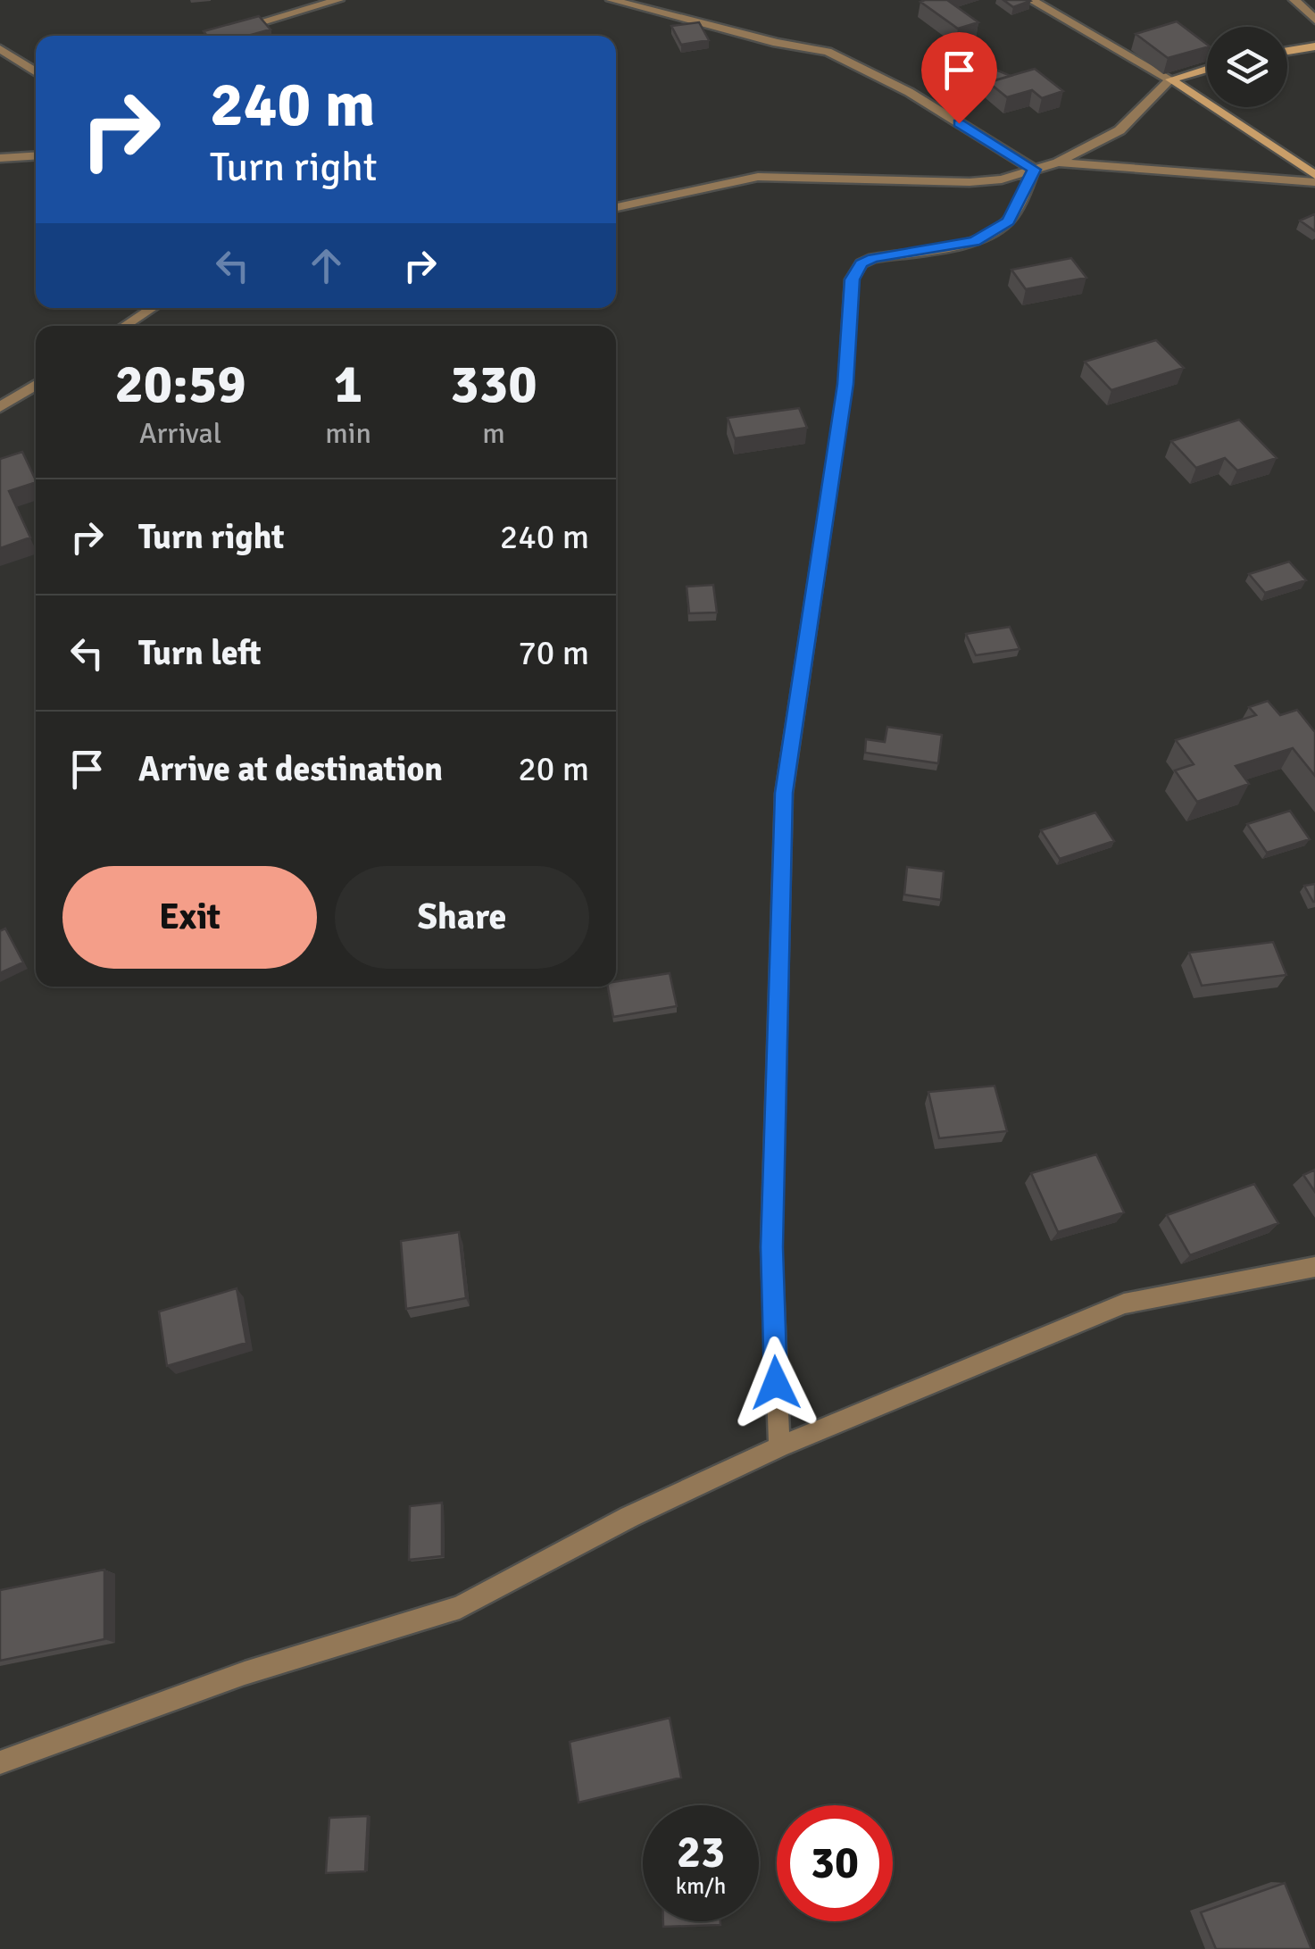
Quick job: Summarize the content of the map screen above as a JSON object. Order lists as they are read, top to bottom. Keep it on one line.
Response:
{"page":{"turn":["240 m","Turn right"],"eta":["20:59","Arrival","1","min","330","m"],"list":[{"name":"Turn right","value":"240 m"},{"name":"Turn left","value":"70 m"},{"name":"Arrive at destination","value":"20 m"}],"buttons":["Exit","Share"],"speed":"23 km/h","limit":"30"}}
